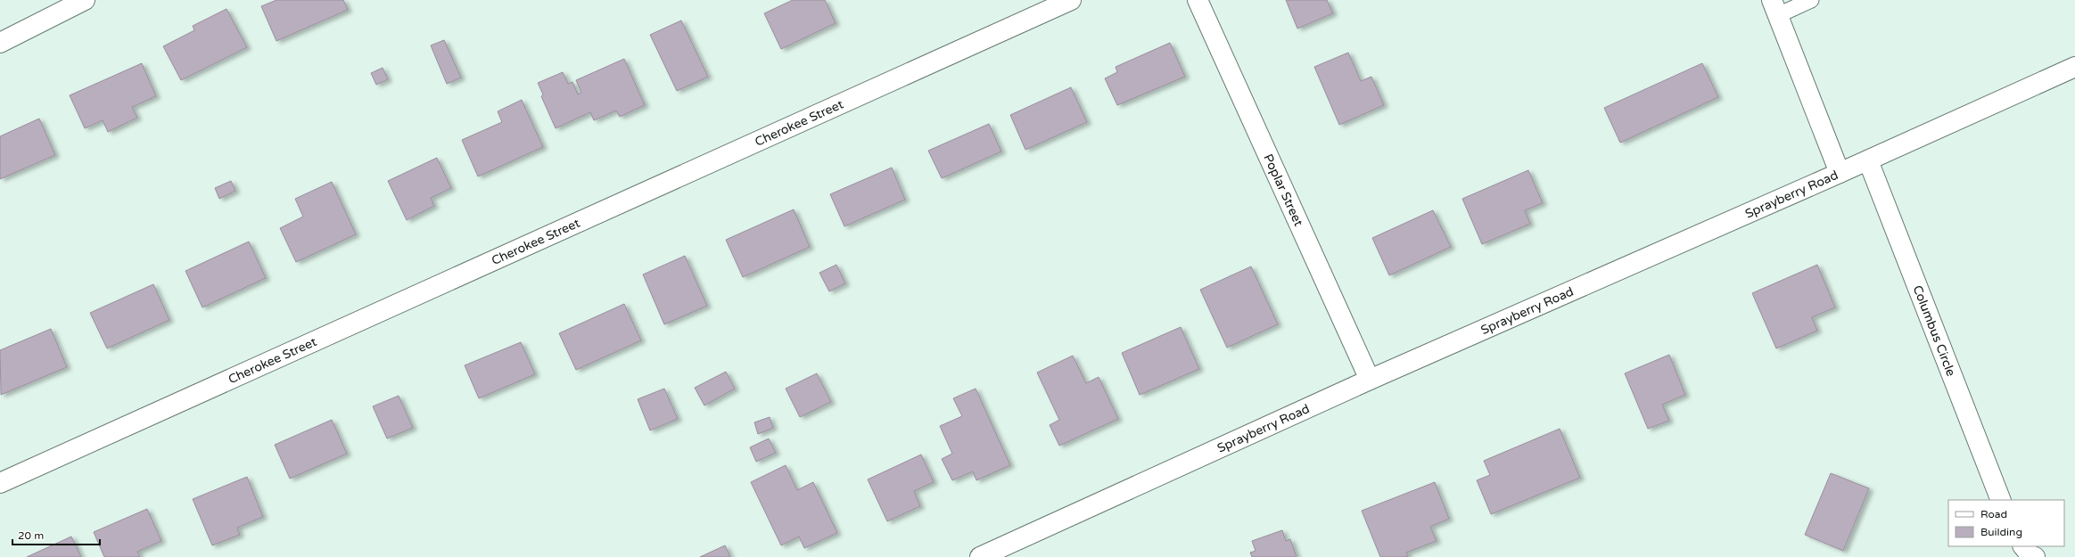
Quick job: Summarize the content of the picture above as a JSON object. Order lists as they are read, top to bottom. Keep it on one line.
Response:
{"streets":{"street":["Cherokee Street","Poplar Street","Sprayberry Road","Columbus Circle"]},"crossings":[["Poplar Street","Sprayberry Road"],["Sprayberry Road","Columbus Circle"]],"legend":["Road","Building"],"scale_bar":"20 m"}
